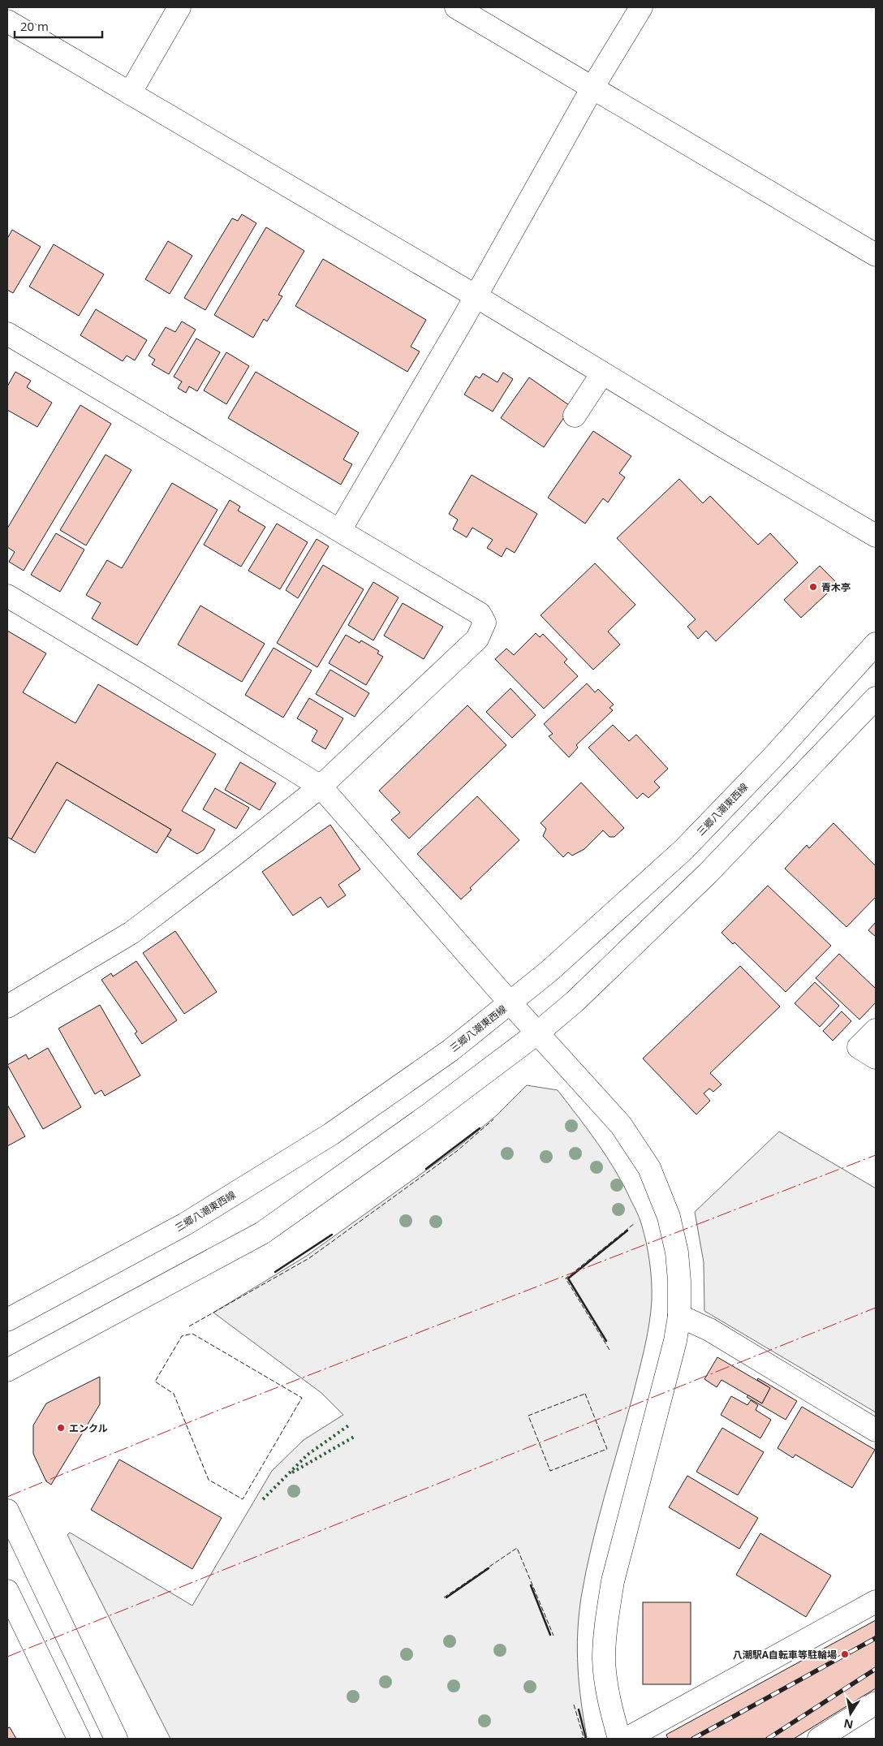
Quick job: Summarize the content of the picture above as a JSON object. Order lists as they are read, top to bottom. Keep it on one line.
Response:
{"streets":{"street":["三郷八潮東西線"]},"places":["青木亭","エンクル","八潮駅A自転車等駐輪場"],"scale_bar":"20 m","north":"bottom"}
